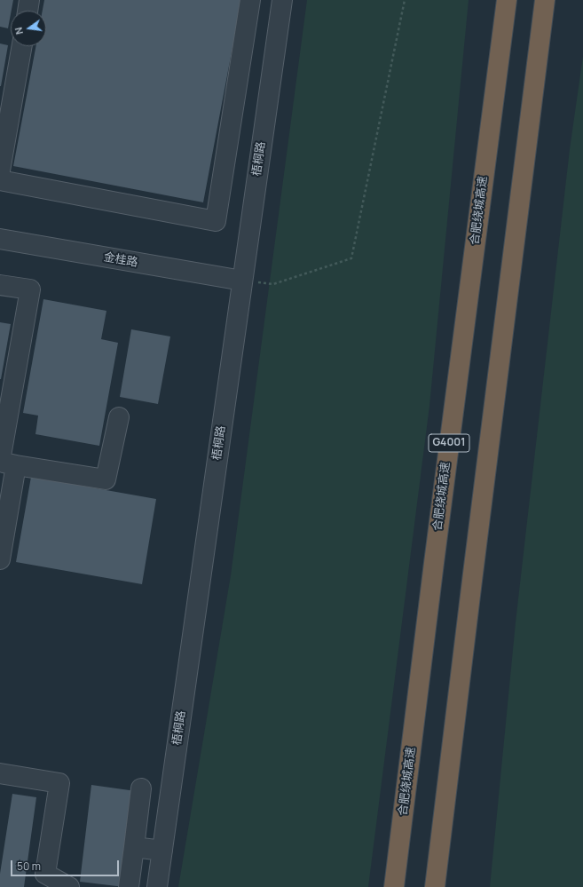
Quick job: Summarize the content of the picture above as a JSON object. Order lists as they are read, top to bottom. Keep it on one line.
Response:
{"streets":{"highway":["合肥绕城高速","G4001"],"street":["梧桐路","金桂路"]},"crossings":[["梧桐路","金桂路"]],"scale_bar":"50 m","north":"left"}
